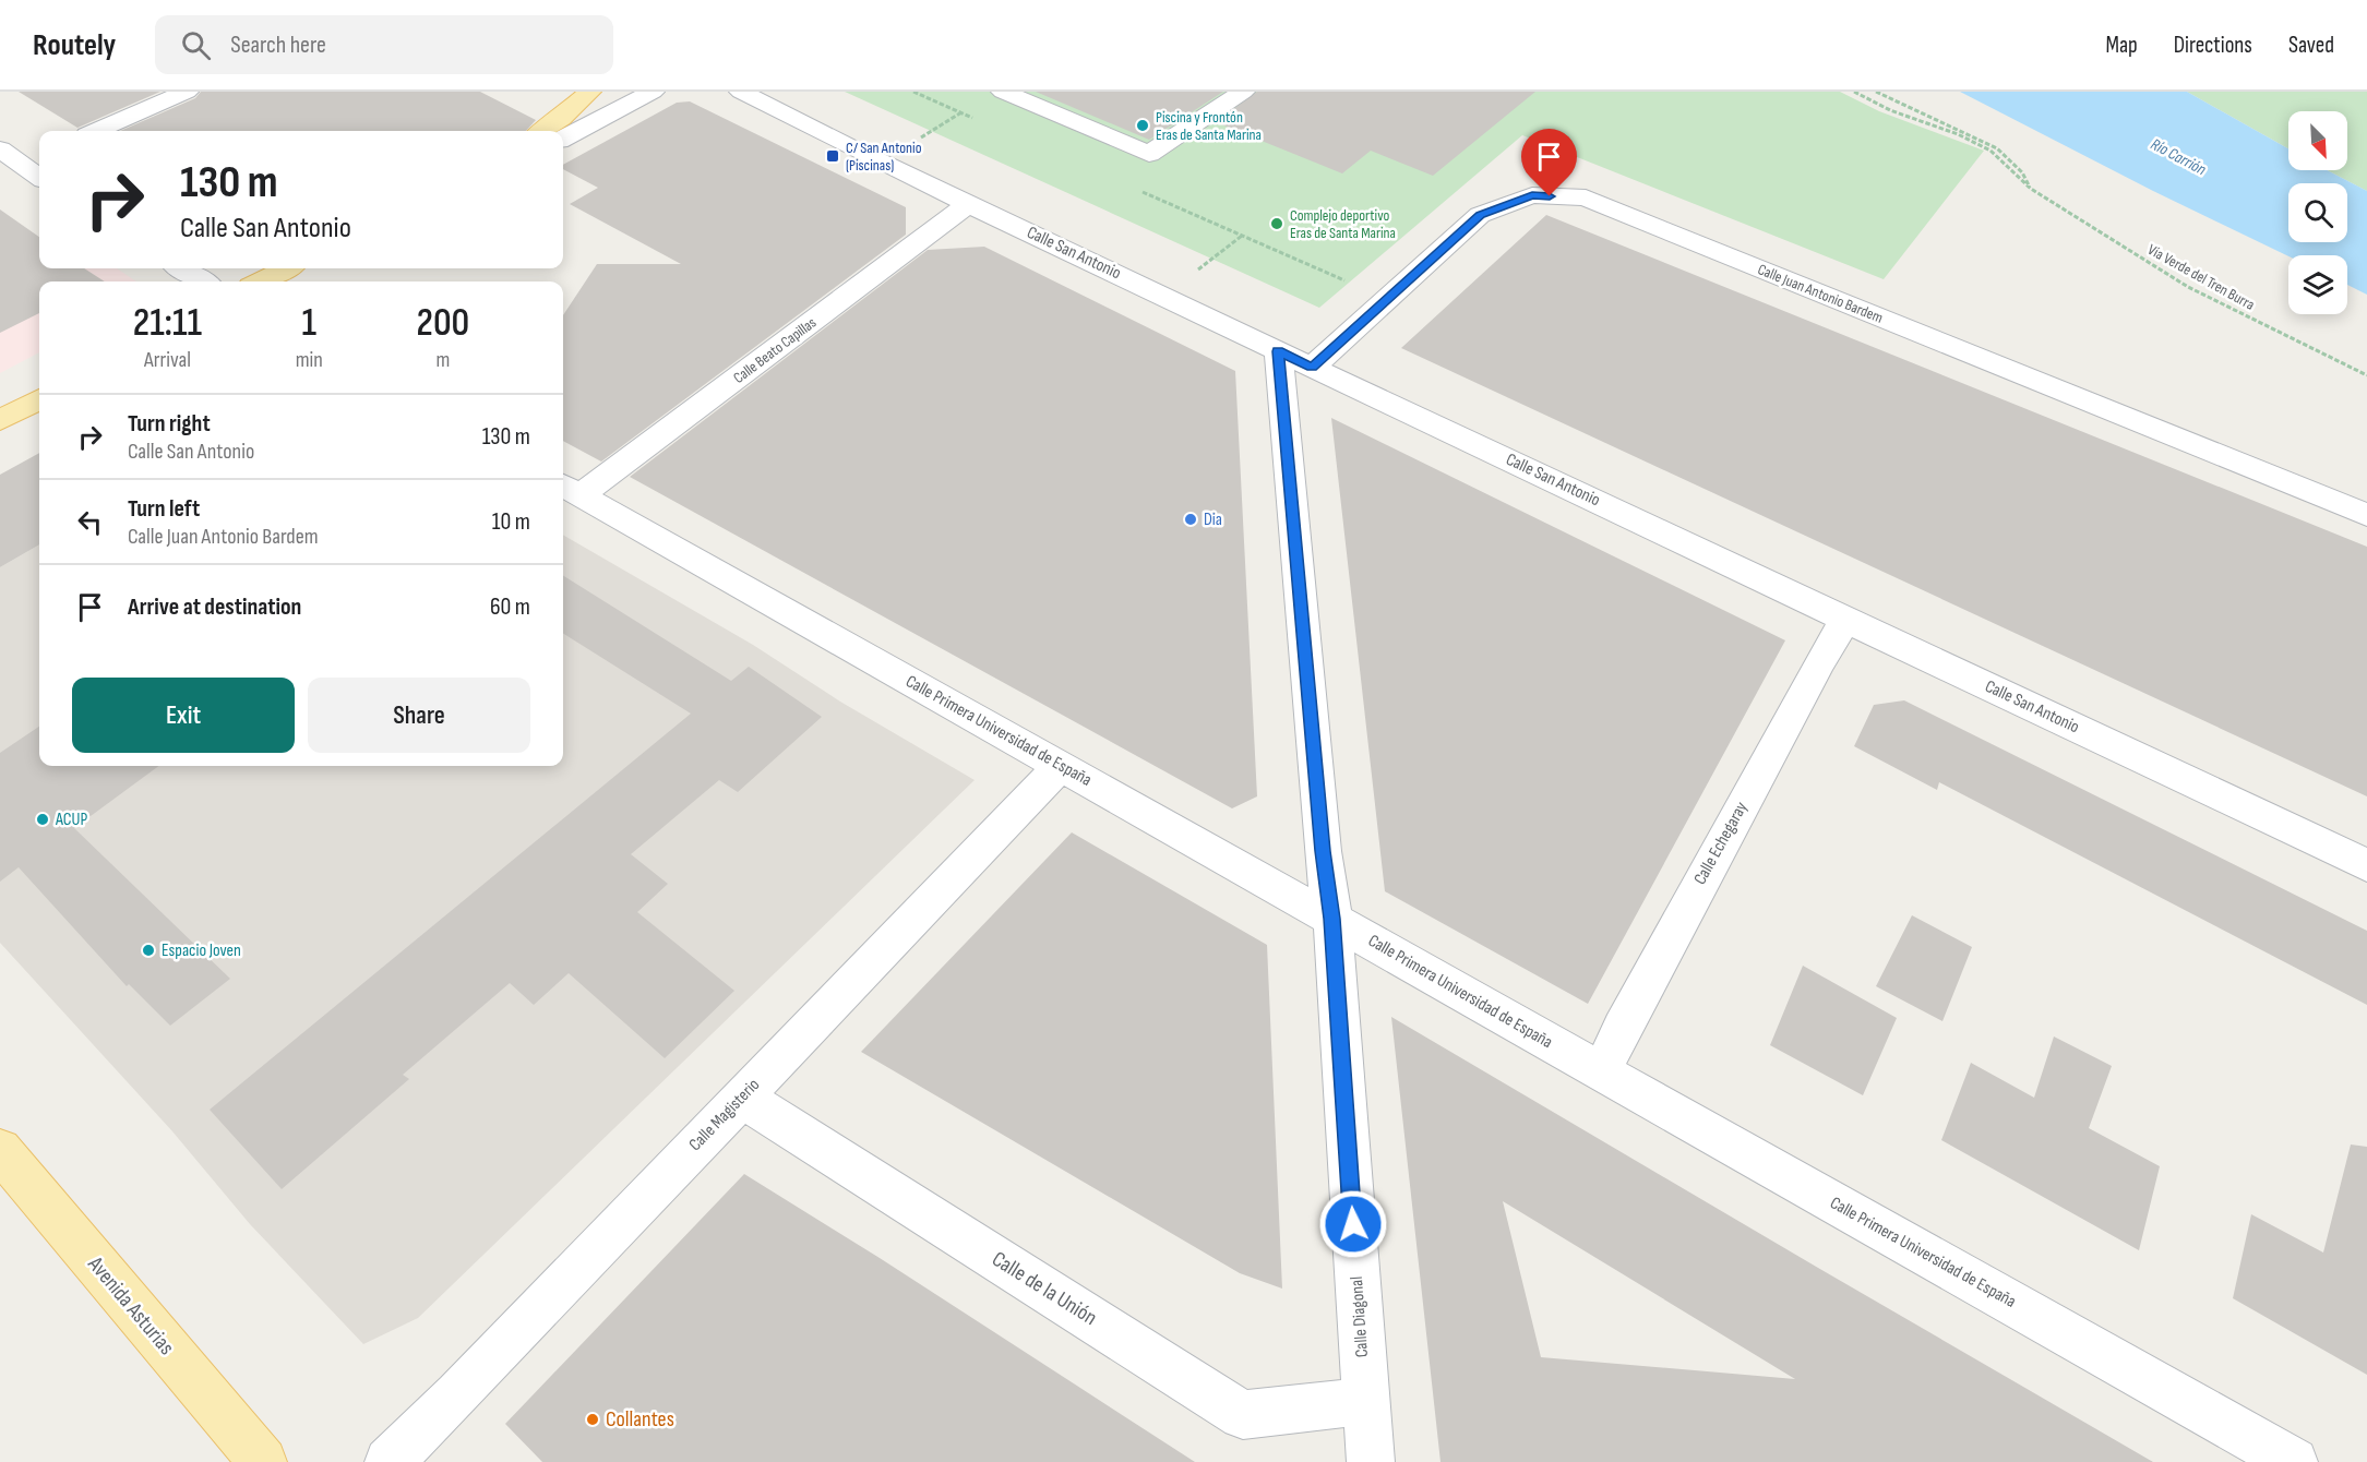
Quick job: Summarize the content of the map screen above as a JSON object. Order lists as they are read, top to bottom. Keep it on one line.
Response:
{"streets":{"main road":["Avenida Asturias"],"street":["Calle San Antonio","Calle Juan Antonio Bardem","Calle Beato Capillas","Calle Primera Universidad de España","Calle Echegaray","Calle Magisterio","Calle de la Unión","Calle Diagonal"],"path":["Vía Verde del Tren Burra"]},"crossings":[["Calle San Antonio","Calle Juan Antonio Bardem"],["Calle San Antonio","Calle Beato Capillas"],["Calle San Antonio","Calle Echegaray"],["Calle San Antonio","Calle Diagonal"],["Calle Beato Capillas","Calle Primera Universidad de España"],["Calle Primera Universidad de España","Calle Echegaray"],["Calle Primera Universidad de España","Calle Magisterio"],["Calle Primera Universidad de España","Calle Diagonal"],["Calle Magisterio","Calle de la Unión"],["Calle de la Unión","Calle Diagonal"]],"water":["Río Carrión"],"places":{"other":["Piscina y Frontón Eras de Santa Marina","Complejo deportivo Eras de Santa Marina","Dia","ACUP","Espacio Joven","Collantes"],"transit":["C/ San Antonio (Piscinas)"]},"north":"bottom right","page":{"header":"Routely","search":"Search here","nav":["Map","Directions","Saved"],"turn":["130 m","Calle San Antonio"],"eta":["21:11","Arrival","1","min","200","m"],"list":[{"name":"Turn right","note":"Calle San Antonio","value":"130 m"},{"name":"Turn left","note":"Calle Juan Antonio Bardem","value":"10 m"},{"name":"Arrive at destination","value":"60 m"}],"buttons":["Exit","Share"]}}
